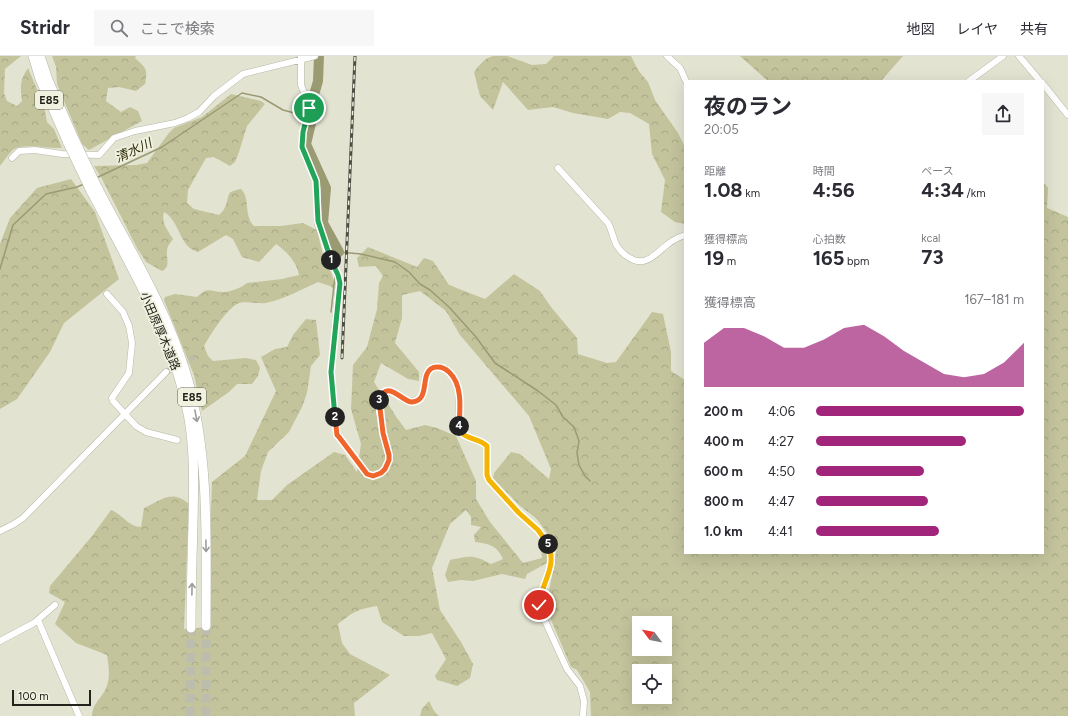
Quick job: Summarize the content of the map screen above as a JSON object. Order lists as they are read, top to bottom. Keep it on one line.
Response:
{"streets":{"highway":["E85","小田原厚木道路"]},"water":["清水川"],"scale_bar":"100 m","north":"top left","page":{"header":"Stridr","search":"ここで検索","nav":["地図","レイヤ","共有"],"heading":["夜のラン","20:05"],"stats":[["距離","1.08 km"],["時間","4:56"],["ペース","4:34 /km"],["獲得標高","19 m"],["心拍数","165 bpm"],["kcal","73"]],"pins":["1","3","2","4","5"],"chart":["獲得標高","167–181 m"],"list":[{"name":"200 m","note":"4:06"},{"name":"400 m","note":"4:27"},{"name":"600 m","note":"4:50"},{"name":"800 m","note":"4:47"},{"name":"1.0 km","note":"4:41"}],"scale":"100 m"}}
